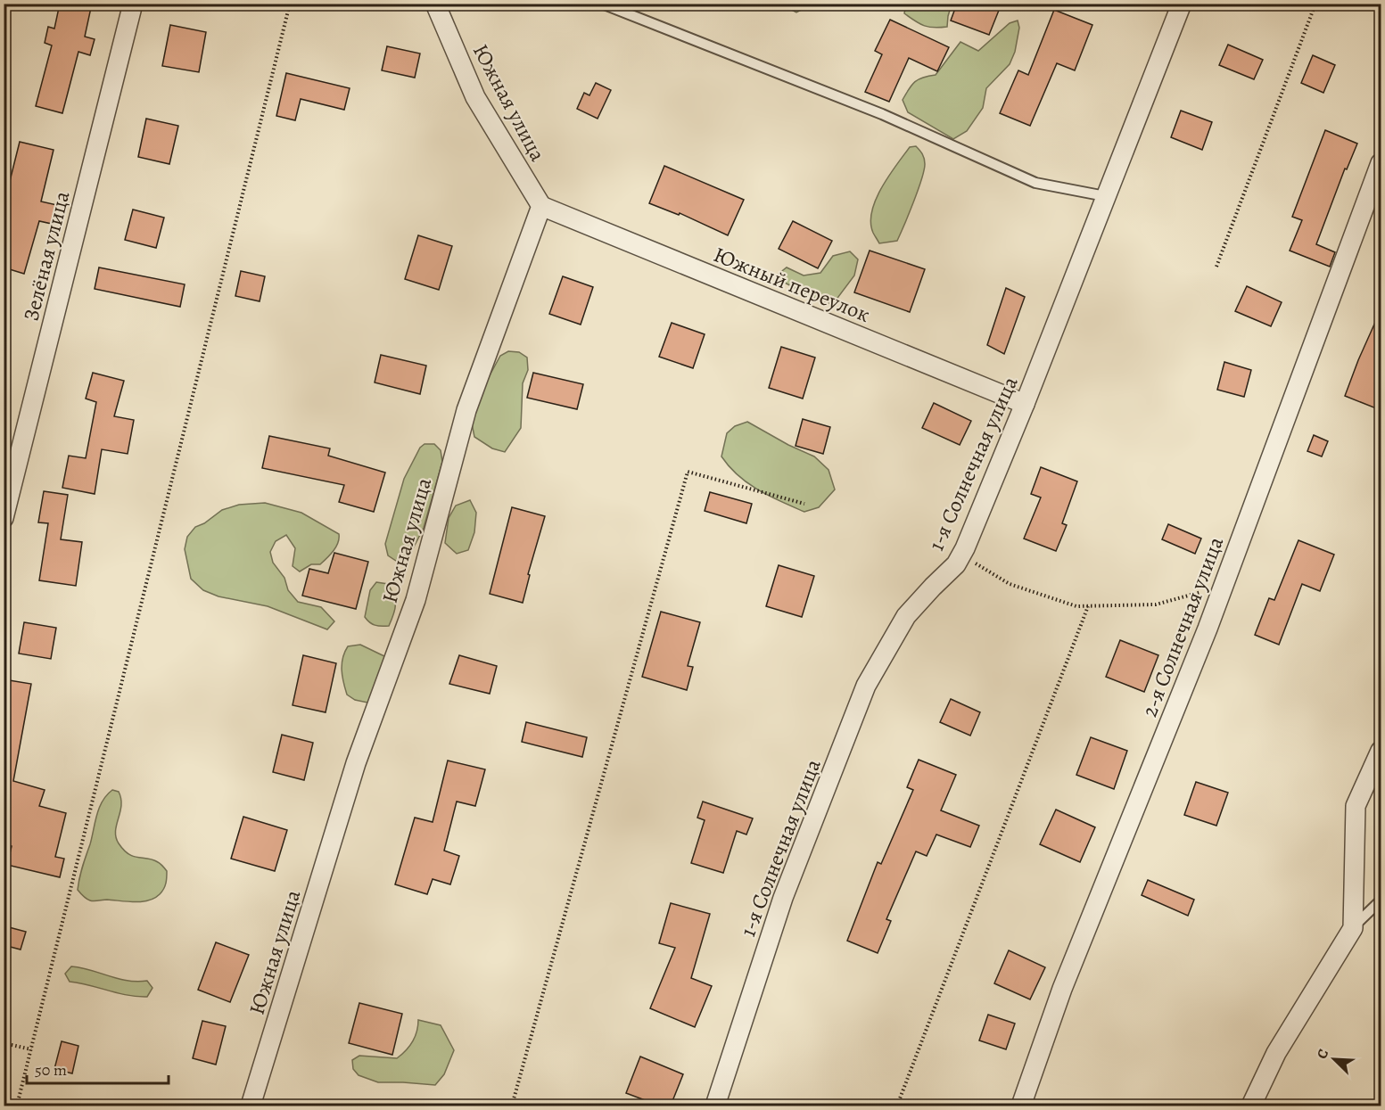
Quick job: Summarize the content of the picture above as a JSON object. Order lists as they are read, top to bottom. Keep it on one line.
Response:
{"streets":{"street":["Южная улица","Зелёная улица","Южный переулок","1-я Солнечная улица","2-я Солнечная улица"]},"crossings":[["Южная улица","Южный переулок"],["Южный переулок","1-я Солнечная улица"]],"scale_bar":"50 m","north":"top left"}
